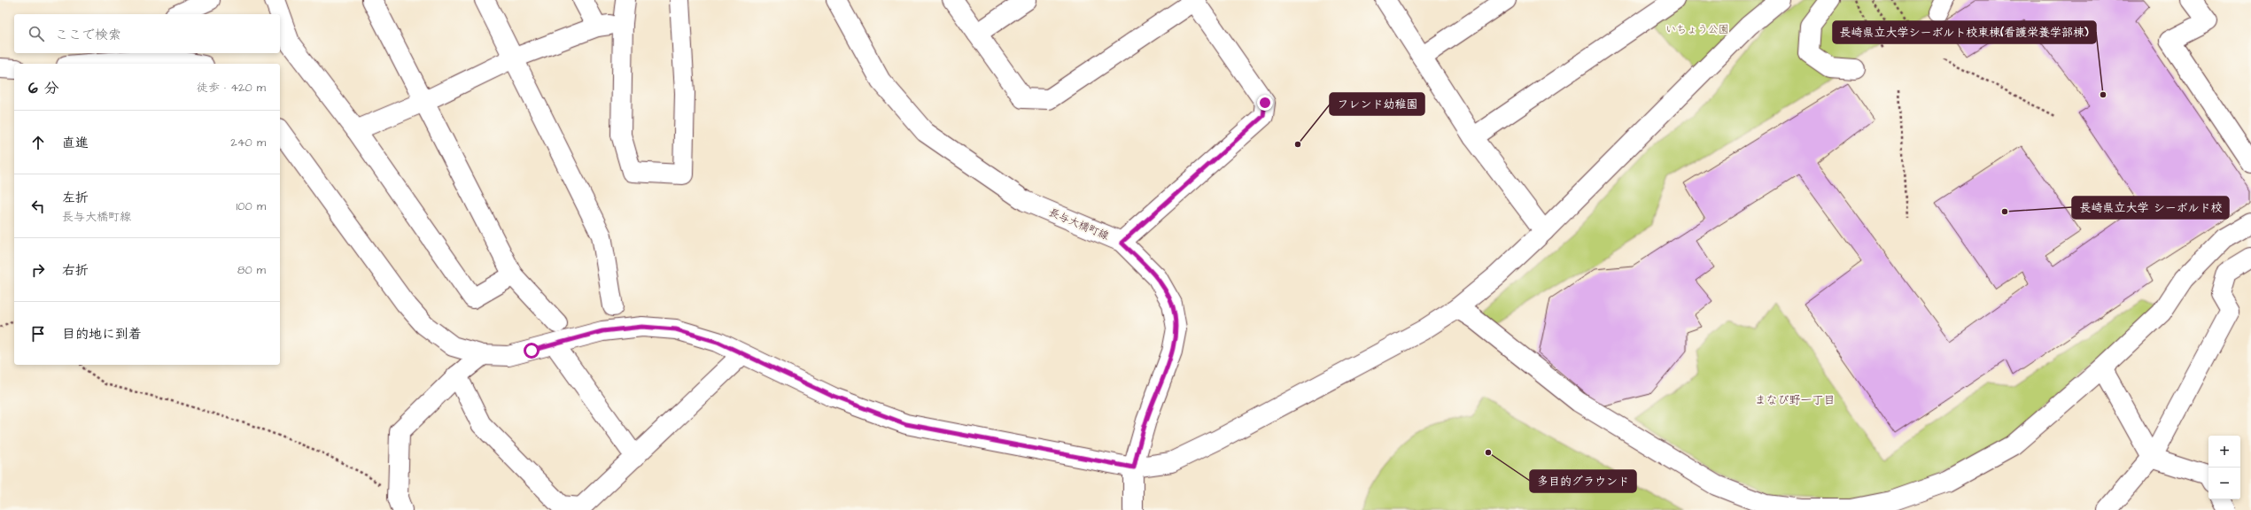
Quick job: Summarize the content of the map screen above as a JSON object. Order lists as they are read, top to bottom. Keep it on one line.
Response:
{"streets":{"street":["長与大橋町線"]},"districts":["まなび野一丁目"],"parks":["いちょう公園"],"places":["長崎県立大学シーボルト校東棟(看護栄養学部棟)","フレンド幼稚園","長崎県立大学 シーボルド校","多目的グラウンド"],"page":{"search":"ここで検索","heading":["6 分","徒歩 · 420 m"],"list":[["直進","240 m"],["左折","長与大橋町線","100 m"],["右折","80 m"],"目的地に到着"],"map_buttons":["+","−"]}}
